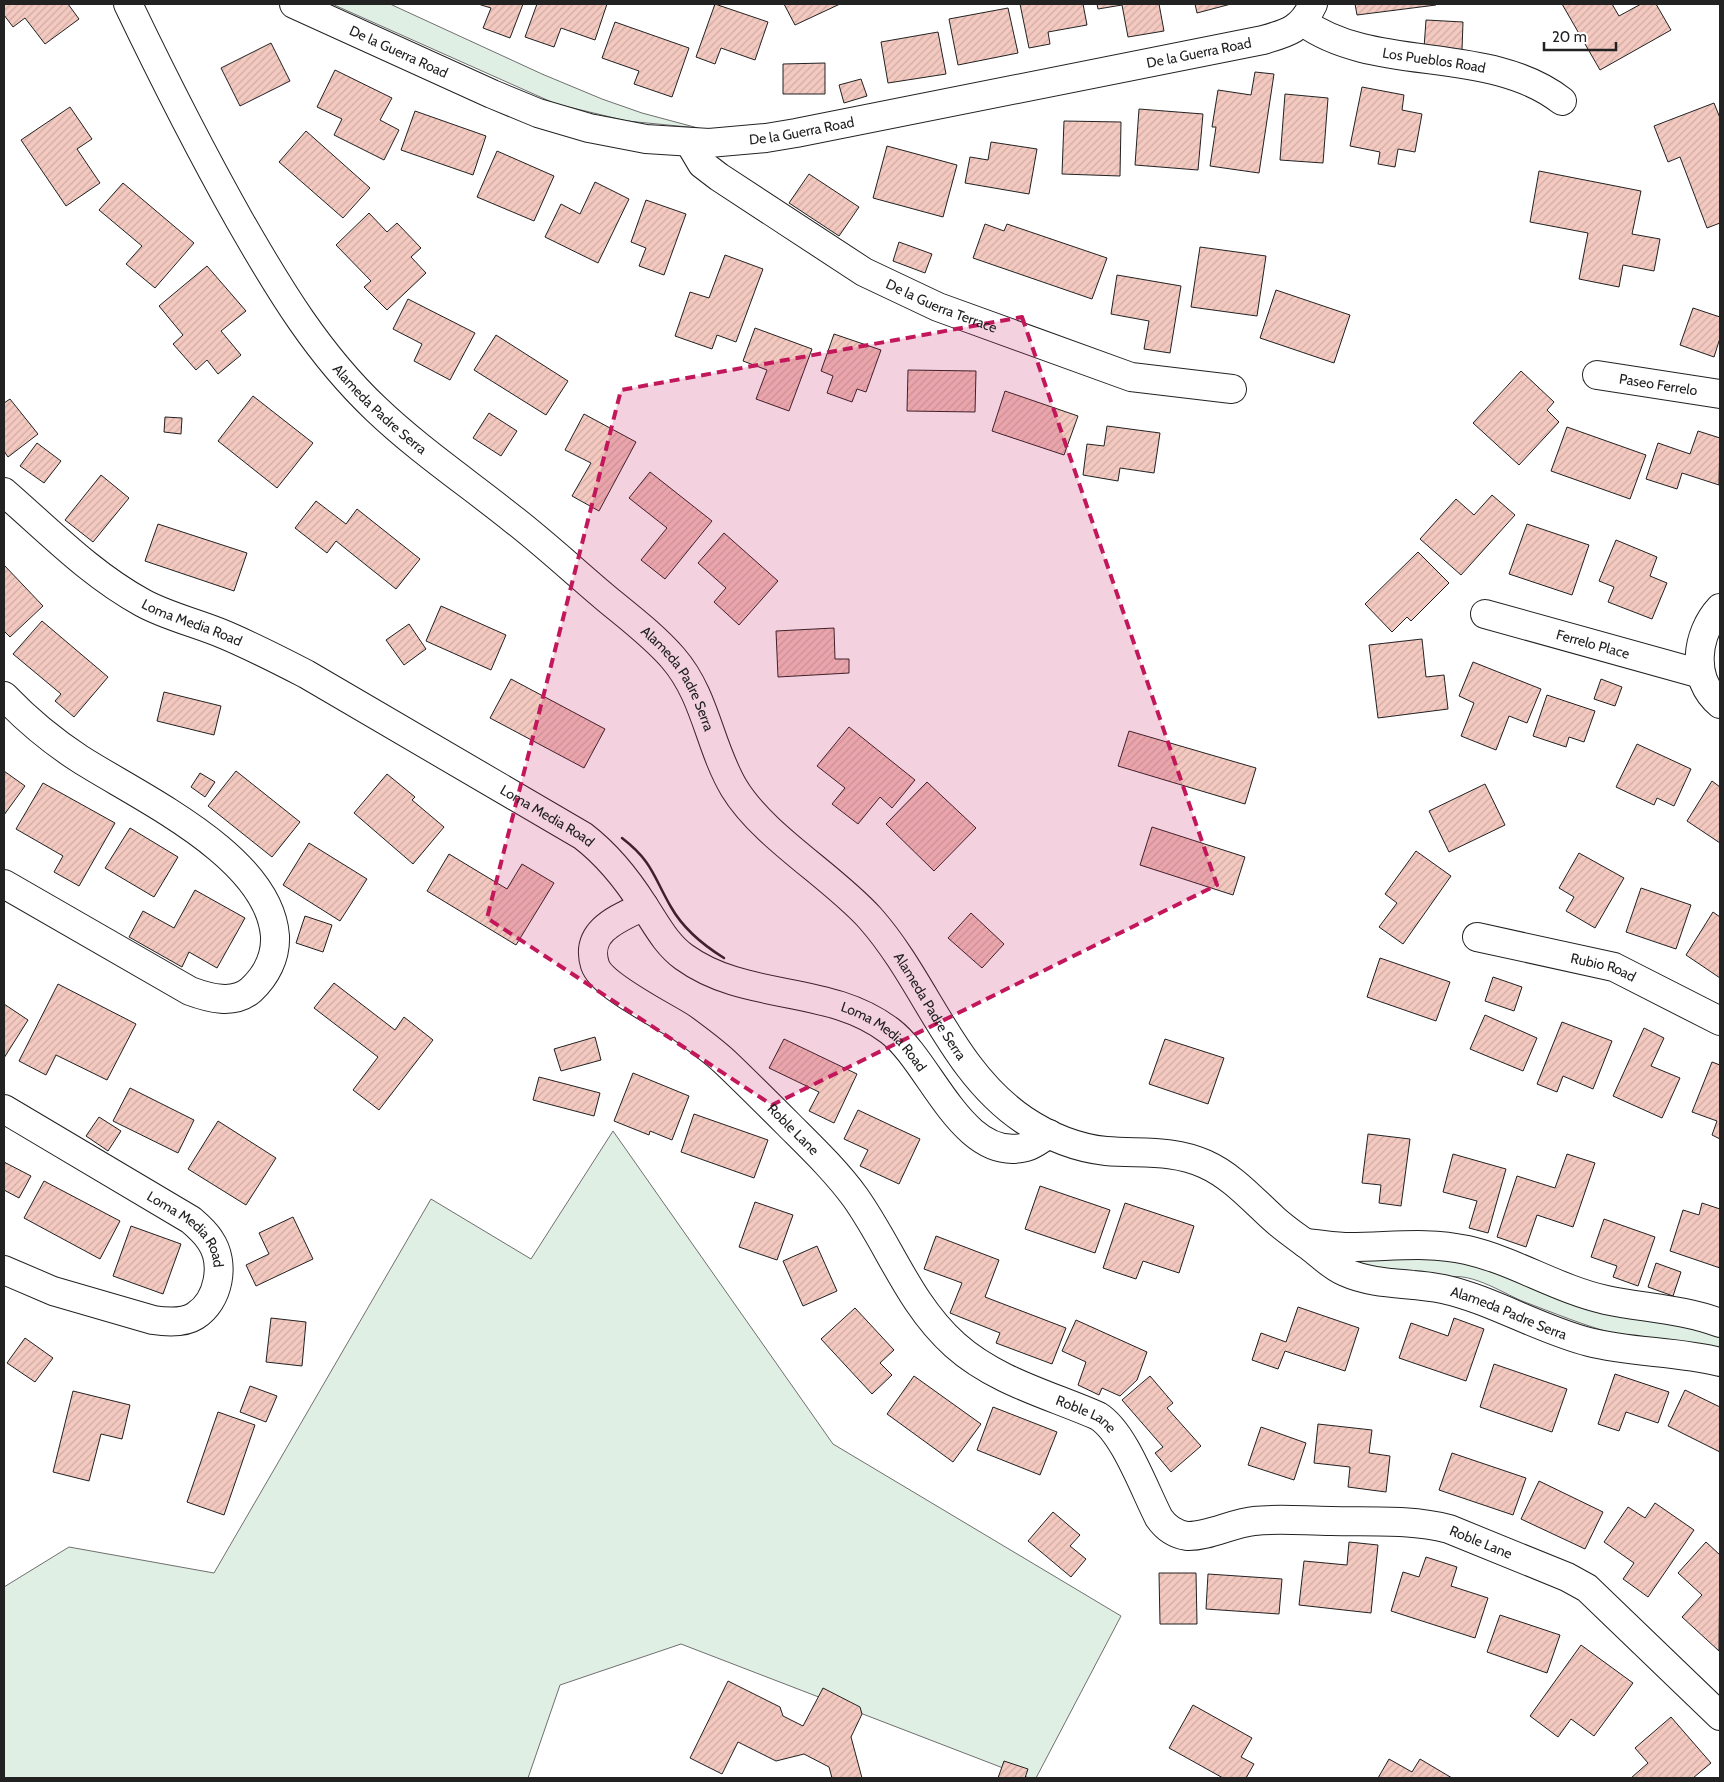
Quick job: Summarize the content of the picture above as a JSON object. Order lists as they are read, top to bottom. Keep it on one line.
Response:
{"streets":{"street":["De la Guerra Road","Los Pueblos Road","De la Guerra Terrace","Paseo Ferrelo","Alameda Padre Serra","Loma Media Road","Ferrelo Place","Rubio Road","Roble Lane"]},"crossings":[["De la Guerra Road","Los Pueblos Road"],["De la Guerra Road","De la Guerra Terrace"],["Alameda Padre Serra","Loma Media Road"],["Loma Media Road","Roble Lane"]],"scale_bar":"20 m"}
